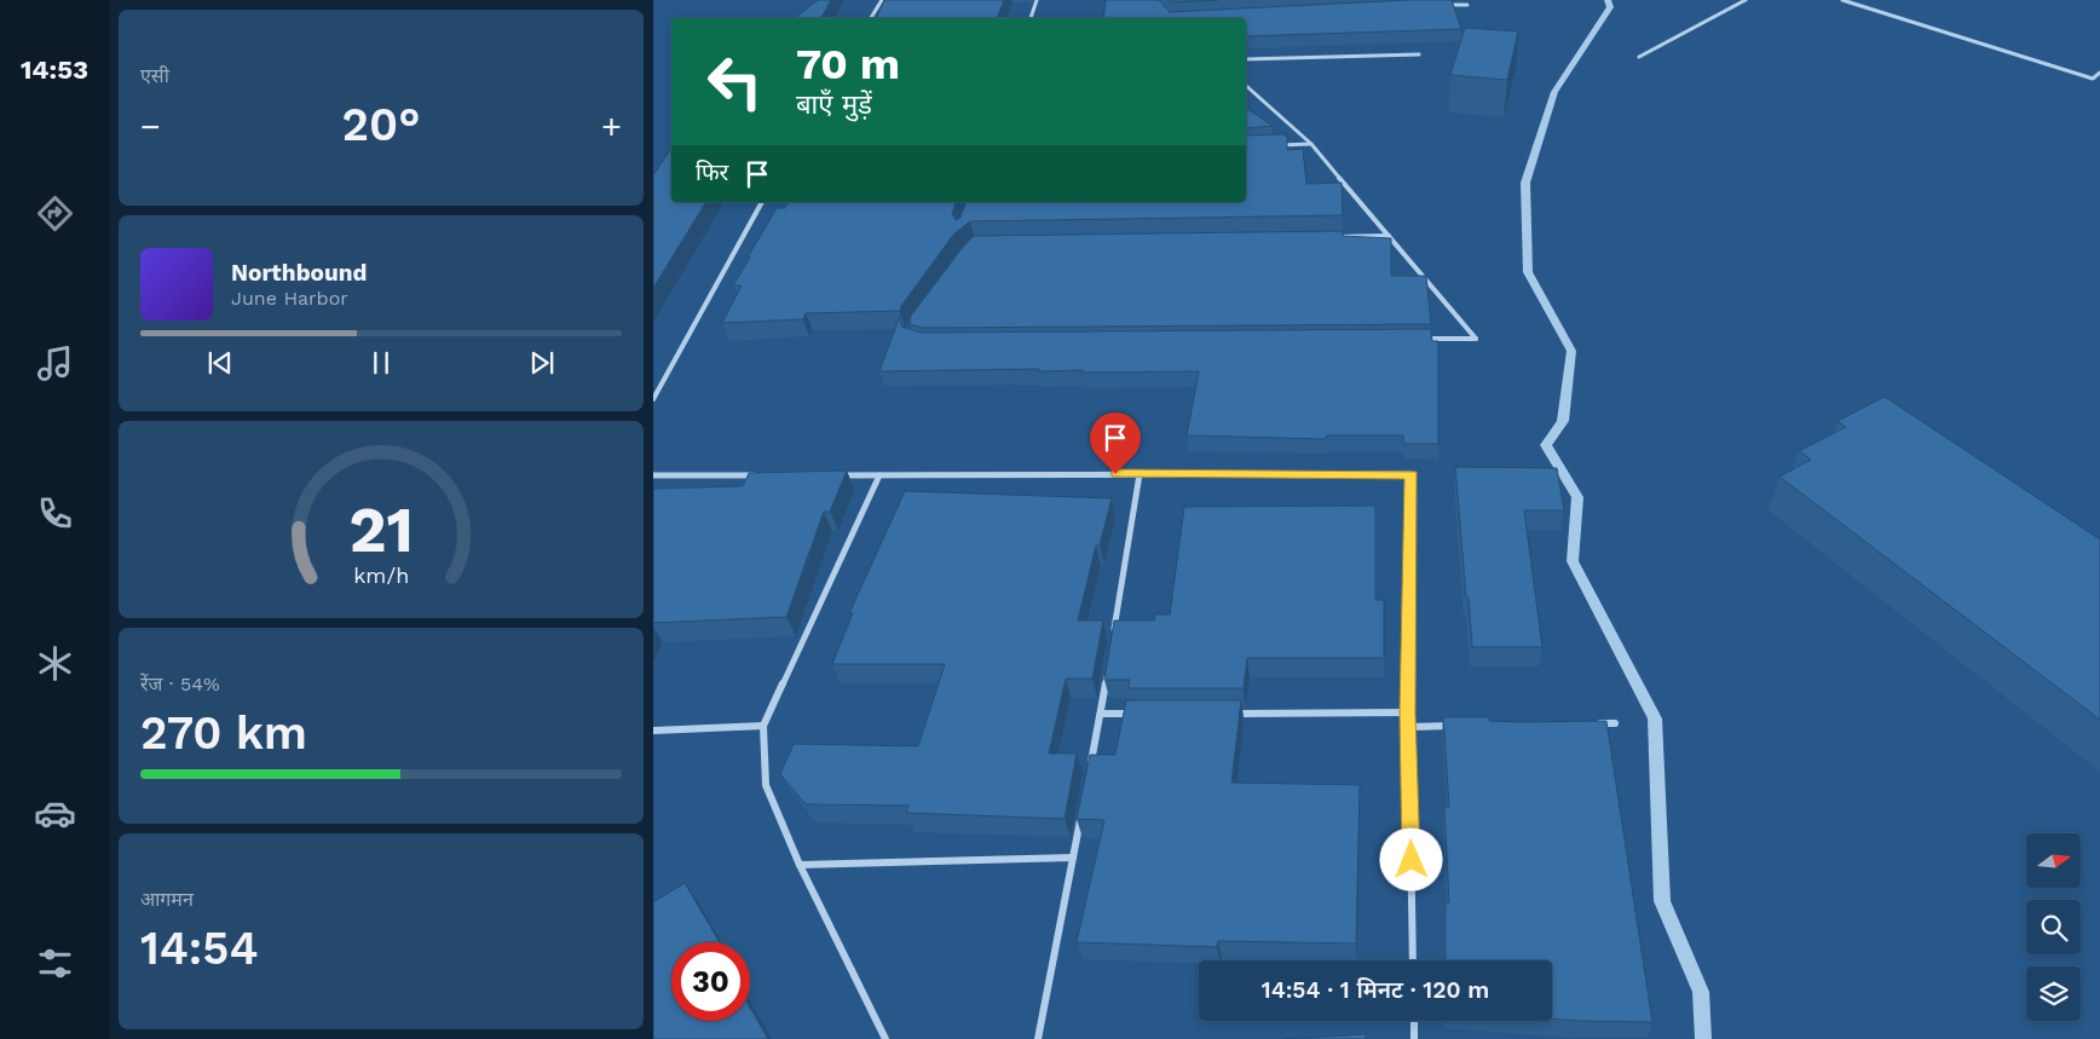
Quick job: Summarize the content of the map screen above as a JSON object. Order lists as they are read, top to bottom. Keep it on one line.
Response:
{"north":"right","page":{"tabs":"14:53","tile":["एसी",["रेंज · 54%","270 km"],["आगमन","14:54"]],"turn":["70 m","बाएँ मुड़ें"],"heat":["−","20°","+"],"then":"फिर","song":["Northbound","June Harbor"],"limit":"30","trip":"14:54 · 1 मिनट · 120 m","gauge":["21","km/h"]}}
